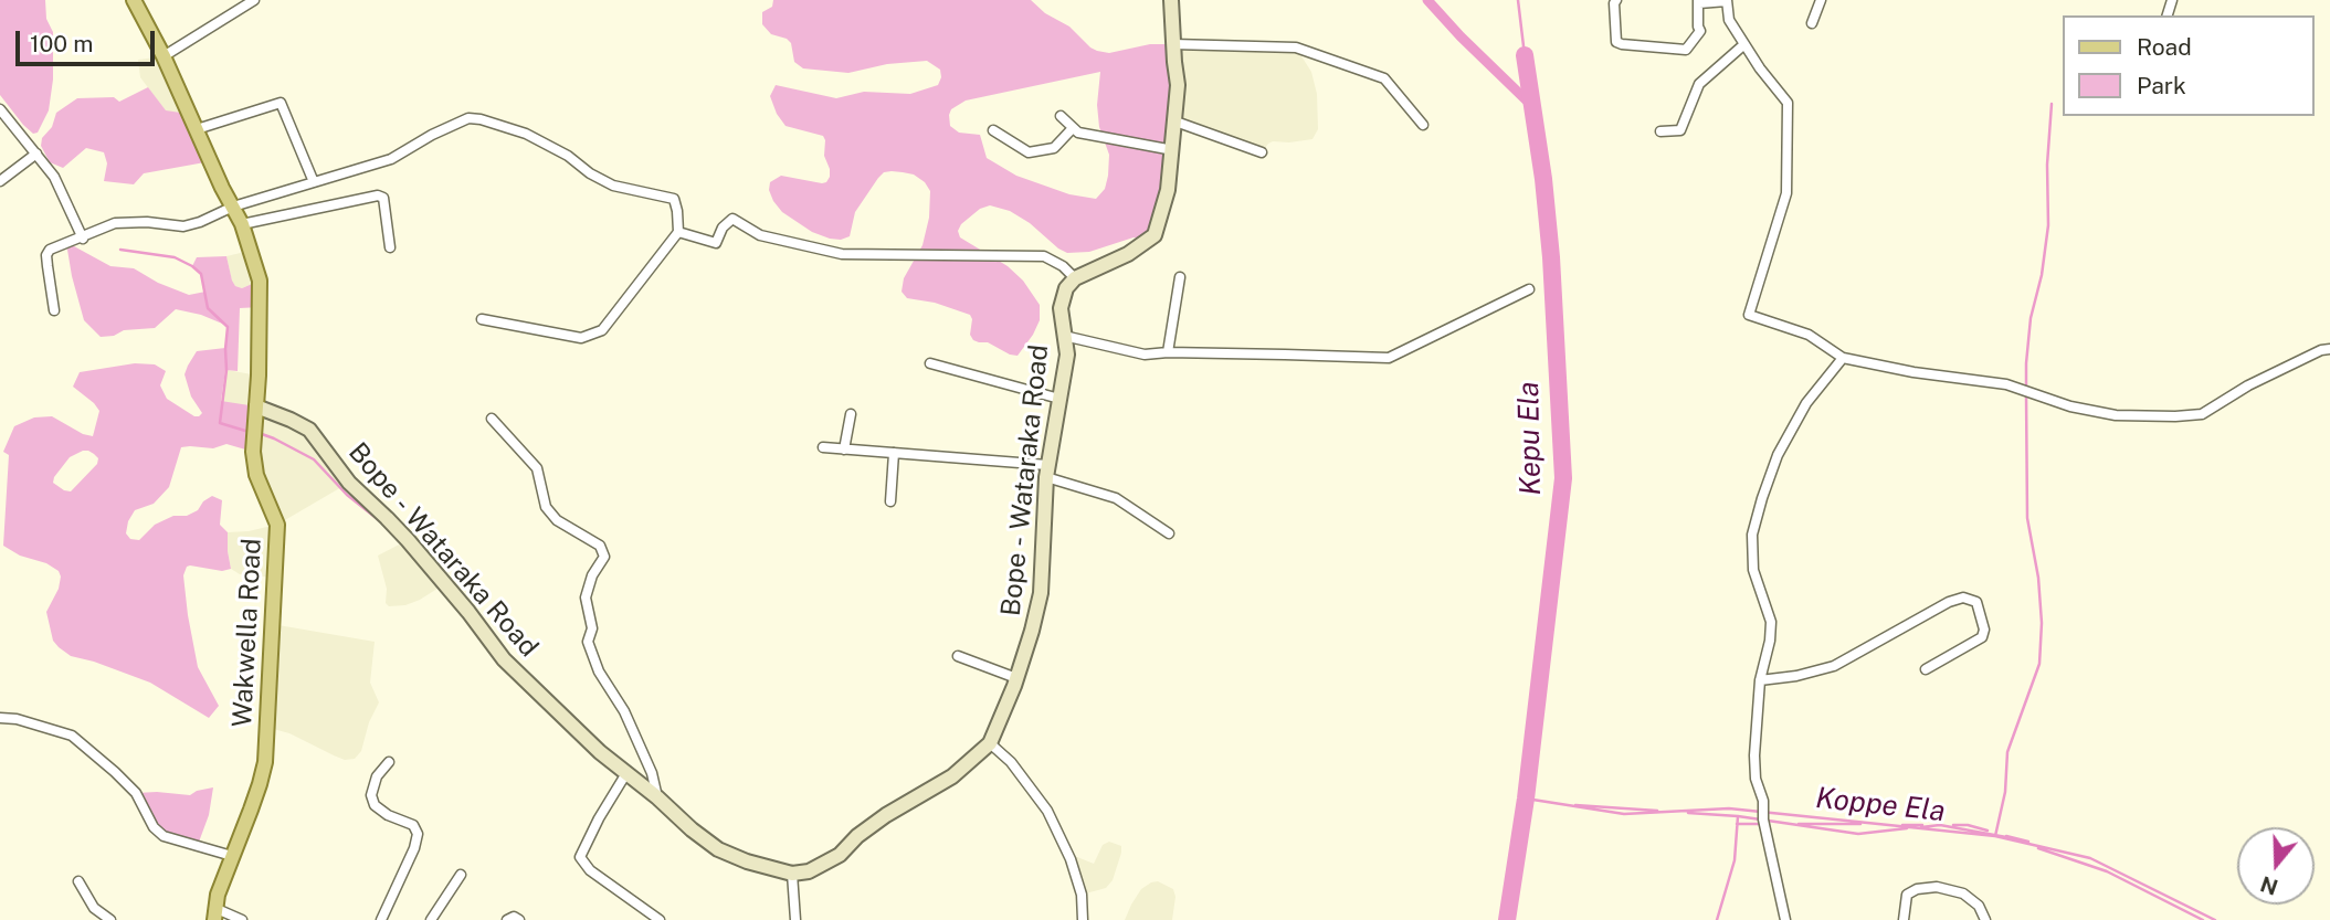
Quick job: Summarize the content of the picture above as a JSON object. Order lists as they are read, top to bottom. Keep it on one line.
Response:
{"streets":{"main road":["Wakwella Road"],"street":["Bope - Wataraka Road"]},"crossings":[["Bope - Wataraka Road","Wakwella Road"]],"water":["Kepu Ela","Koppe Ela"],"legend":["Road","Park"],"scale_bar":"100 m","north":"bottom"}
